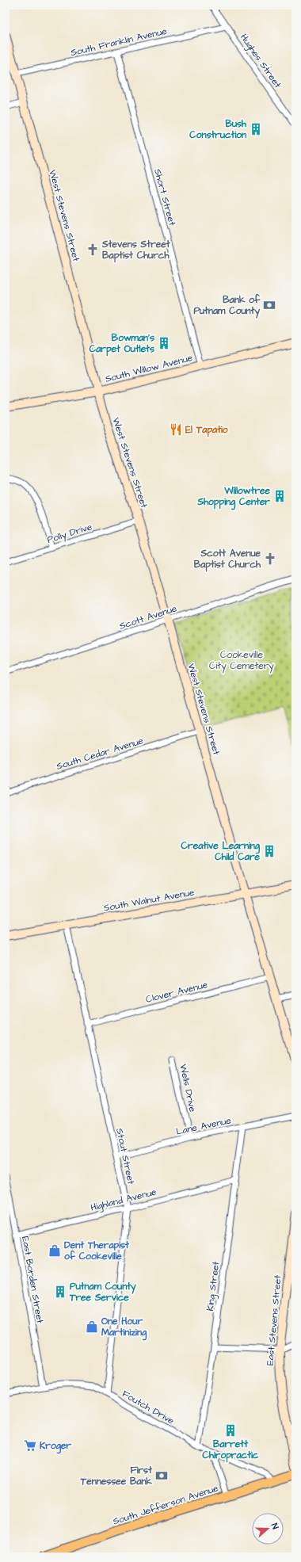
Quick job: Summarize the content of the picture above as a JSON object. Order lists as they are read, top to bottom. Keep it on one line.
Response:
{"streets":{"main road":["South Jefferson Avenue"],"street":["South Franklin Avenue","Hughes Street","Short Street","West Stevens Street","South Willow Avenue","Polly Drive","Scott Avenue","South Cedar Avenue","South Walnut Avenue","Clover Avenue","Wells Drive","Lane Avenue","Stout Street","Highland Avenue","East Borden Street","King Street","East Stevens Street","Foutch Drive"]},"crossings":[["South Franklin Avenue","Hughes Street"],["South Franklin Avenue","Short Street"],["South Franklin Avenue","West Stevens Street"],["Short Street","South Willow Avenue"],["West Stevens Street","South Willow Avenue"],["West Stevens Street","Polly Drive"],["West Stevens Street","Scott Avenue"],["West Stevens Street","South Cedar Avenue"],["West Stevens Street","South Walnut Avenue"],["South Walnut Avenue","Stout Street"],["Clover Avenue","Stout Street"],["Wells Drive","Lane Avenue"],["Lane Avenue","Stout Street"],["Lane Avenue","King Street"],["Stout Street","Highland Avenue"],["Stout Street","Foutch Drive"],["Highland Avenue","East Borden Street"],["Highland Avenue","King Street"],["East Borden Street","Foutch Drive"],["King Street","Foutch Drive"],["Foutch Drive","South Jefferson Avenue"]],"parks":["Cookeville City Cemetery"],"places":{"building":["Bush Construction","Bowman's Carpet Outlets","Willowtree Shopping Center","Creative Learning Child Care","Putnam County Tree Service","Barrett Chiropractic"],"church":["Stevens Street Baptist Church","Scott Avenue Baptist Church"],"bank":["Bank of Putnam County","First Tennessee Bank"],"restaurant":["El Tapatio"],"shop":["Dent Therapist of Cookeville","One Hour Martinizing"],"supermarket":["Kroger"]},"north":"right"}
